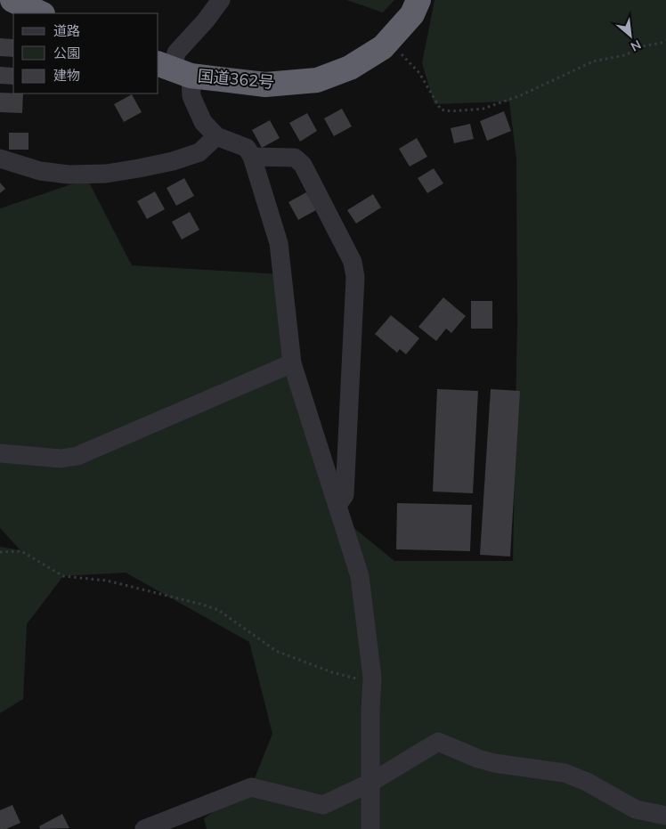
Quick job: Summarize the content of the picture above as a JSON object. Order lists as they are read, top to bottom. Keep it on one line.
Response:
{"streets":{"highway":["国道362号"]},"legend":["道路","公園","建物"],"north":"bottom right"}
